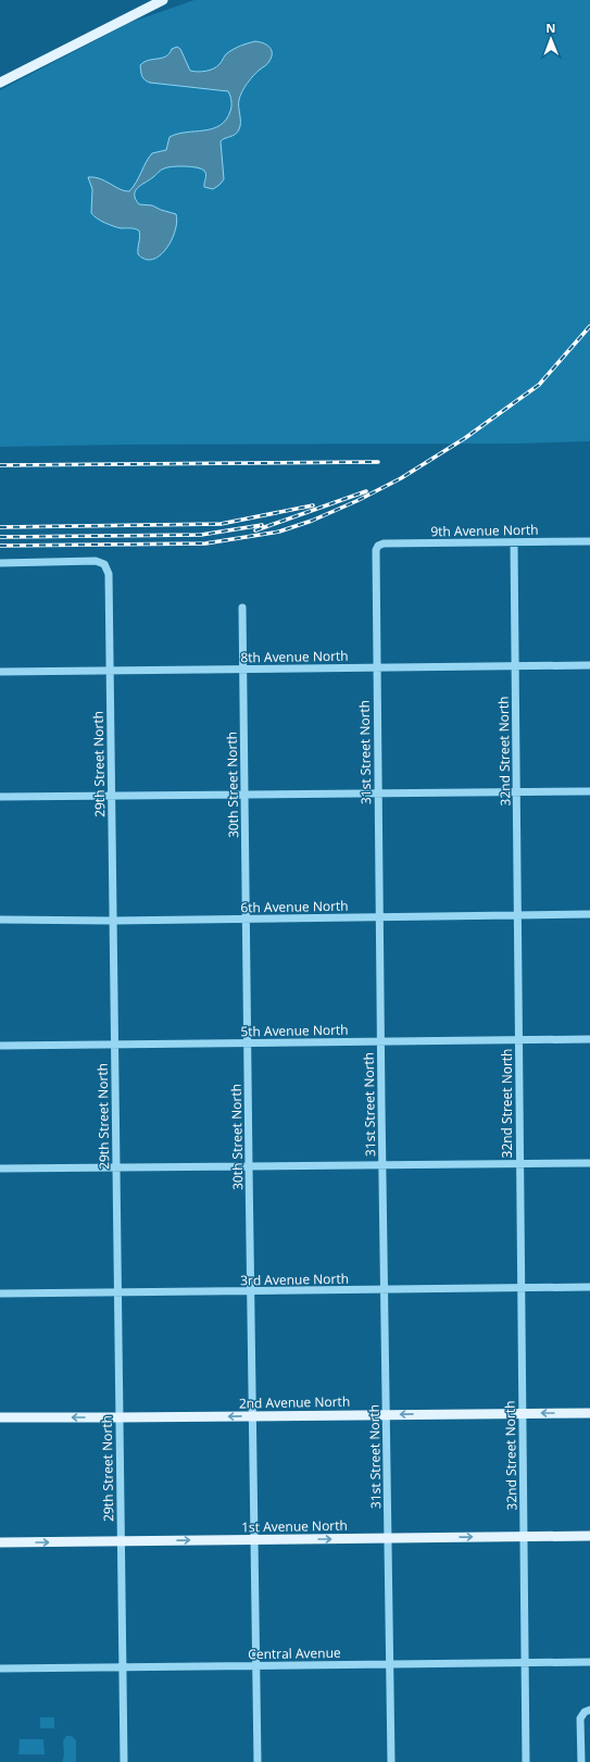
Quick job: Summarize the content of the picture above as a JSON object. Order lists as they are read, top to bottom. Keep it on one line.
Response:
{"streets":{"main road":["2nd Avenue North","1st Avenue North"],"street":["9th Avenue North","8th Avenue North","32nd Street North","31st Street North","29th Street North","30th Street North","6th Avenue North","5th Avenue North","3rd Avenue North","Central Avenue"]},"crossings":[["9th Avenue North","32nd Street North"],["9th Avenue North","31st Street North"],["8th Avenue North","32nd Street North"],["8th Avenue North","31st Street North"],["8th Avenue North","29th Street North"],["8th Avenue North","30th Street North"],["32nd Street North","6th Avenue North"],["32nd Street North","5th Avenue North"],["32nd Street North","3rd Avenue North"],["32nd Street North","2nd Avenue North"],["32nd Street North","1st Avenue North"],["32nd Street North","Central Avenue"],["31st Street North","6th Avenue North"],["31st Street North","5th Avenue North"],["31st Street North","3rd Avenue North"],["31st Street North","2nd Avenue North"],["31st Street North","1st Avenue North"],["31st Street North","Central Avenue"],["29th Street North","6th Avenue North"],["29th Street North","5th Avenue North"],["29th Street North","3rd Avenue North"],["29th Street North","2nd Avenue North"],["29th Street North","1st Avenue North"],["29th Street North","Central Avenue"],["30th Street North","6th Avenue North"],["30th Street North","5th Avenue North"],["30th Street North","3rd Avenue North"],["30th Street North","2nd Avenue North"],["30th Street North","1st Avenue North"],["30th Street North","Central Avenue"]],"one_way":["2nd Avenue North","1st Avenue North"],"north":"top"}
